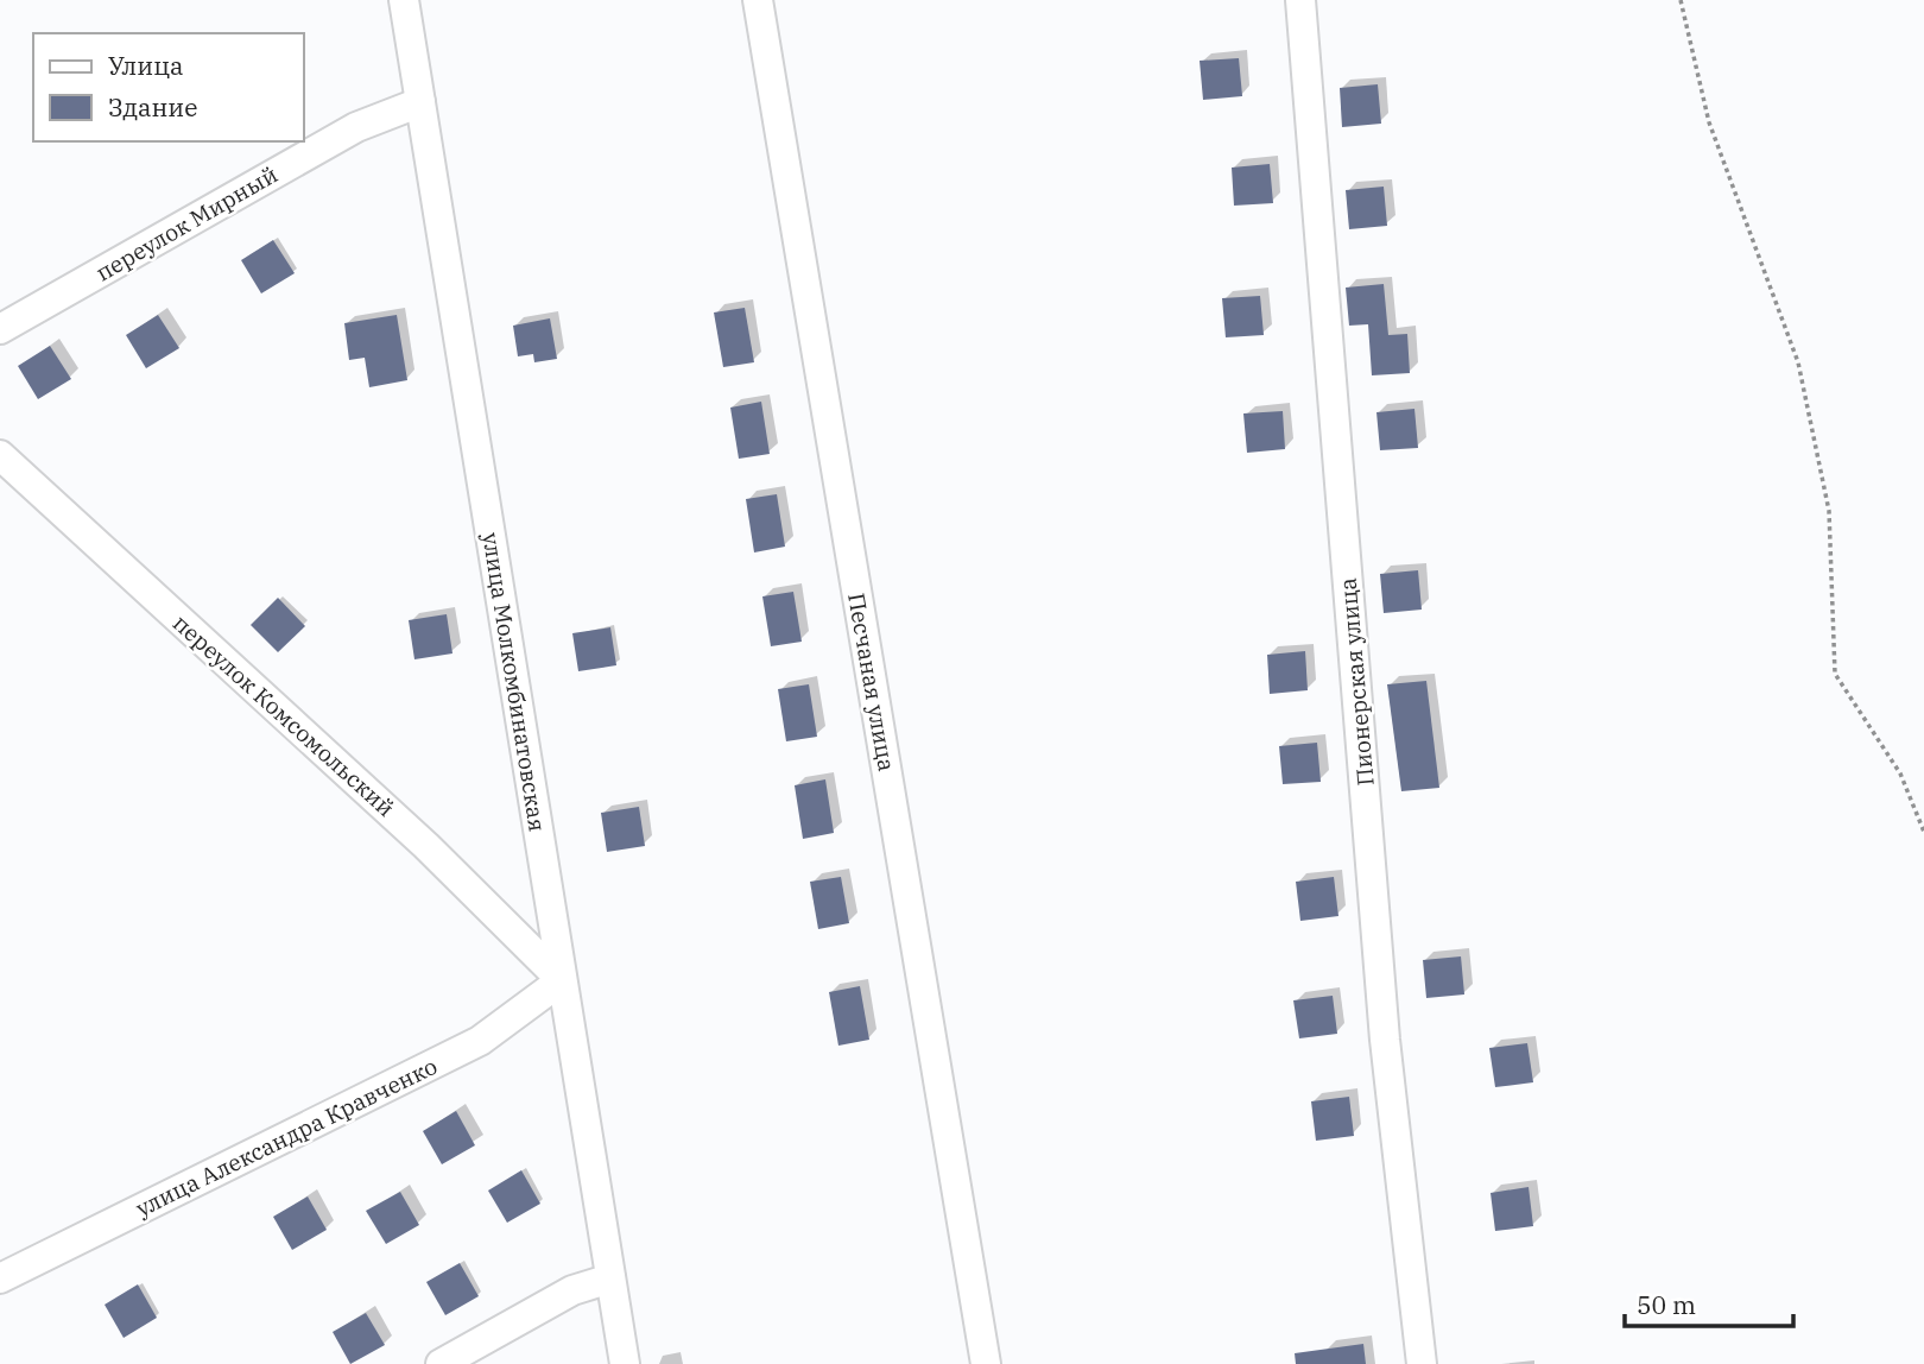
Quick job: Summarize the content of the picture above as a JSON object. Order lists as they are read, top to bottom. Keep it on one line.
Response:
{"streets":{"street":["переулок Мирный","улица Молкомбинатовская","Песчаная улица","Пионерская улица","переулок Комсомольский","улица Александра Кравченко"]},"crossings":[["переулок Мирный","улица Молкомбинатовская"],["улица Молкомбинатовская","переулок Комсомольский"],["улица Молкомбинатовская","улица Александра Кравченко"],["переулок Комсомольский","улица Александра Кравченко"]],"legend":["Улица","Здание"],"scale_bar":"50 m"}
